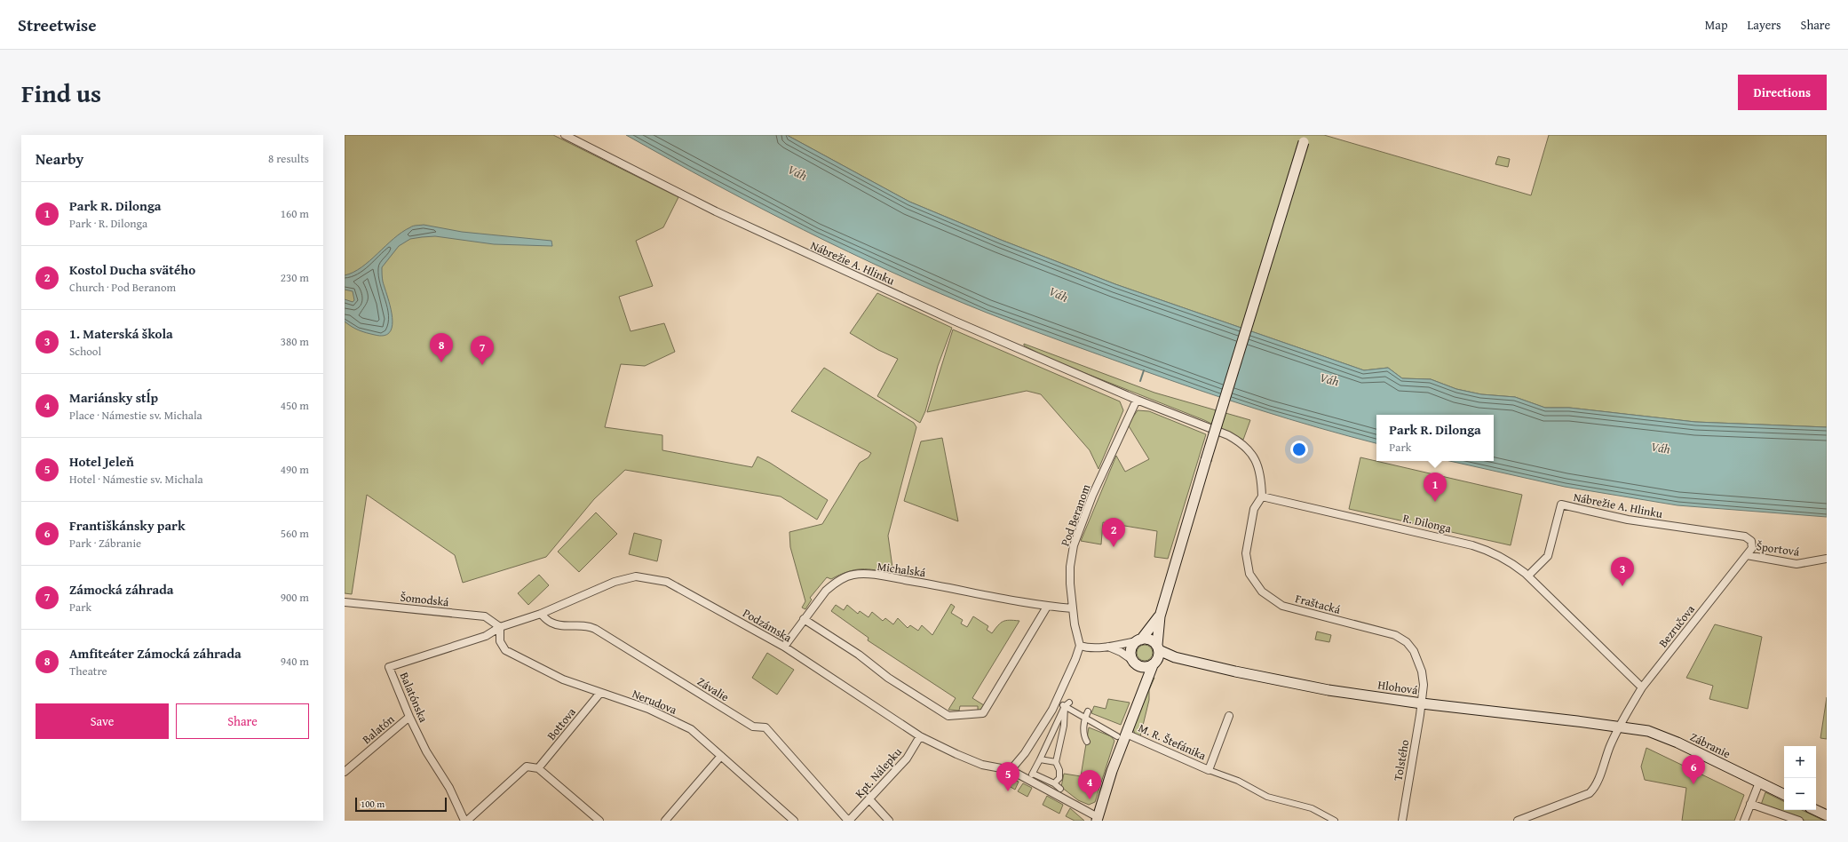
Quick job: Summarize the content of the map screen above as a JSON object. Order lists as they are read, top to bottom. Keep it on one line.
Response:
{"streets":{"main road":["Hlohová","Zábranie"],"street":["Nábrežie A. Hlinku","Pod Beranom","R. Dilonga","Športová","Michalská","Šomodská","Fraštacká","Podzámska","Bezručova","Závalie","Balatónska","Nerudova","Bottova","Balatón","M. R. Štefánika","Tolstého","Kpt. Nálepku"]},"crossings":[["Nábrežie A. Hlinku","Pod Beranom"],["Nábrežie A. Hlinku","R. Dilonga"],["Nábrežie A. Hlinku","Fraštacká"],["Nábrežie A. Hlinku","Bezručova"],["Pod Beranom","Michalská"],["R. Dilonga","Fraštacká"],["R. Dilonga","Bezručova"],["Športová","Bezručova"],["Michalská","Podzámska"],["Šomodská","Podzámska"],["Šomodská","Balatónska"],["Šomodská","Nerudova"],["Fraštacká","Hlohová"],["Fraštacká","Tolstého"],["Podzámska","Závalie"],["Podzámska","Balatónska"],["Podzámska","Nerudova"],["Podzámska","Kpt. Nálepku"],["Bezručova","Hlohová"],["Bezručova","Zábranie"],["Hlohová","Zábranie"],["Hlohová","Tolstého"],["Závalie","Kpt. Nálepku"],["Balatónska","Nerudova"],["Balatónska","Bottova"],["Balatónska","Balatón"],["Nerudova","Bottova"]],"water":["Váh"],"scale_bar":"100 m","page":{"header":"Streetwise","nav":["Map","Layers","Share"],"title":"Find us","buttons":["Directions",["Save","Share"]],"heading":["Nearby","8 results"],"list":[{"mark":"1","name":"Park R. Dilonga","note":"Park · R. Dilonga","value":"160 m"},{"mark":"2","name":"Kostol Ducha svätého","note":"Church · Pod Beranom","value":"230 m"},{"mark":"3","name":"1. Materská škola","note":"School","value":"380 m"},{"mark":"4","name":"Mariánsky stĺp","note":"Place · Námestie sv. Michala","value":"450 m"},{"mark":"5","name":"Hotel Jeleň","note":"Hotel · Námestie sv. Michala","value":"490 m"},{"mark":"6","name":"Františkánsky park","note":"Park · Zábranie","value":"560 m"},{"mark":"7","name":"Zámocká záhrada","note":"Park","value":"900 m"},{"mark":"8","name":"Amfiteáter Zámocká záhrada","note":"Theatre","value":"940 m"}],"pins":["8","7","1","2","3","6","5","4"],"popup":["Park R. Dilonga","Park"],"map_buttons":["+","−"],"scale":"100 m"}}
